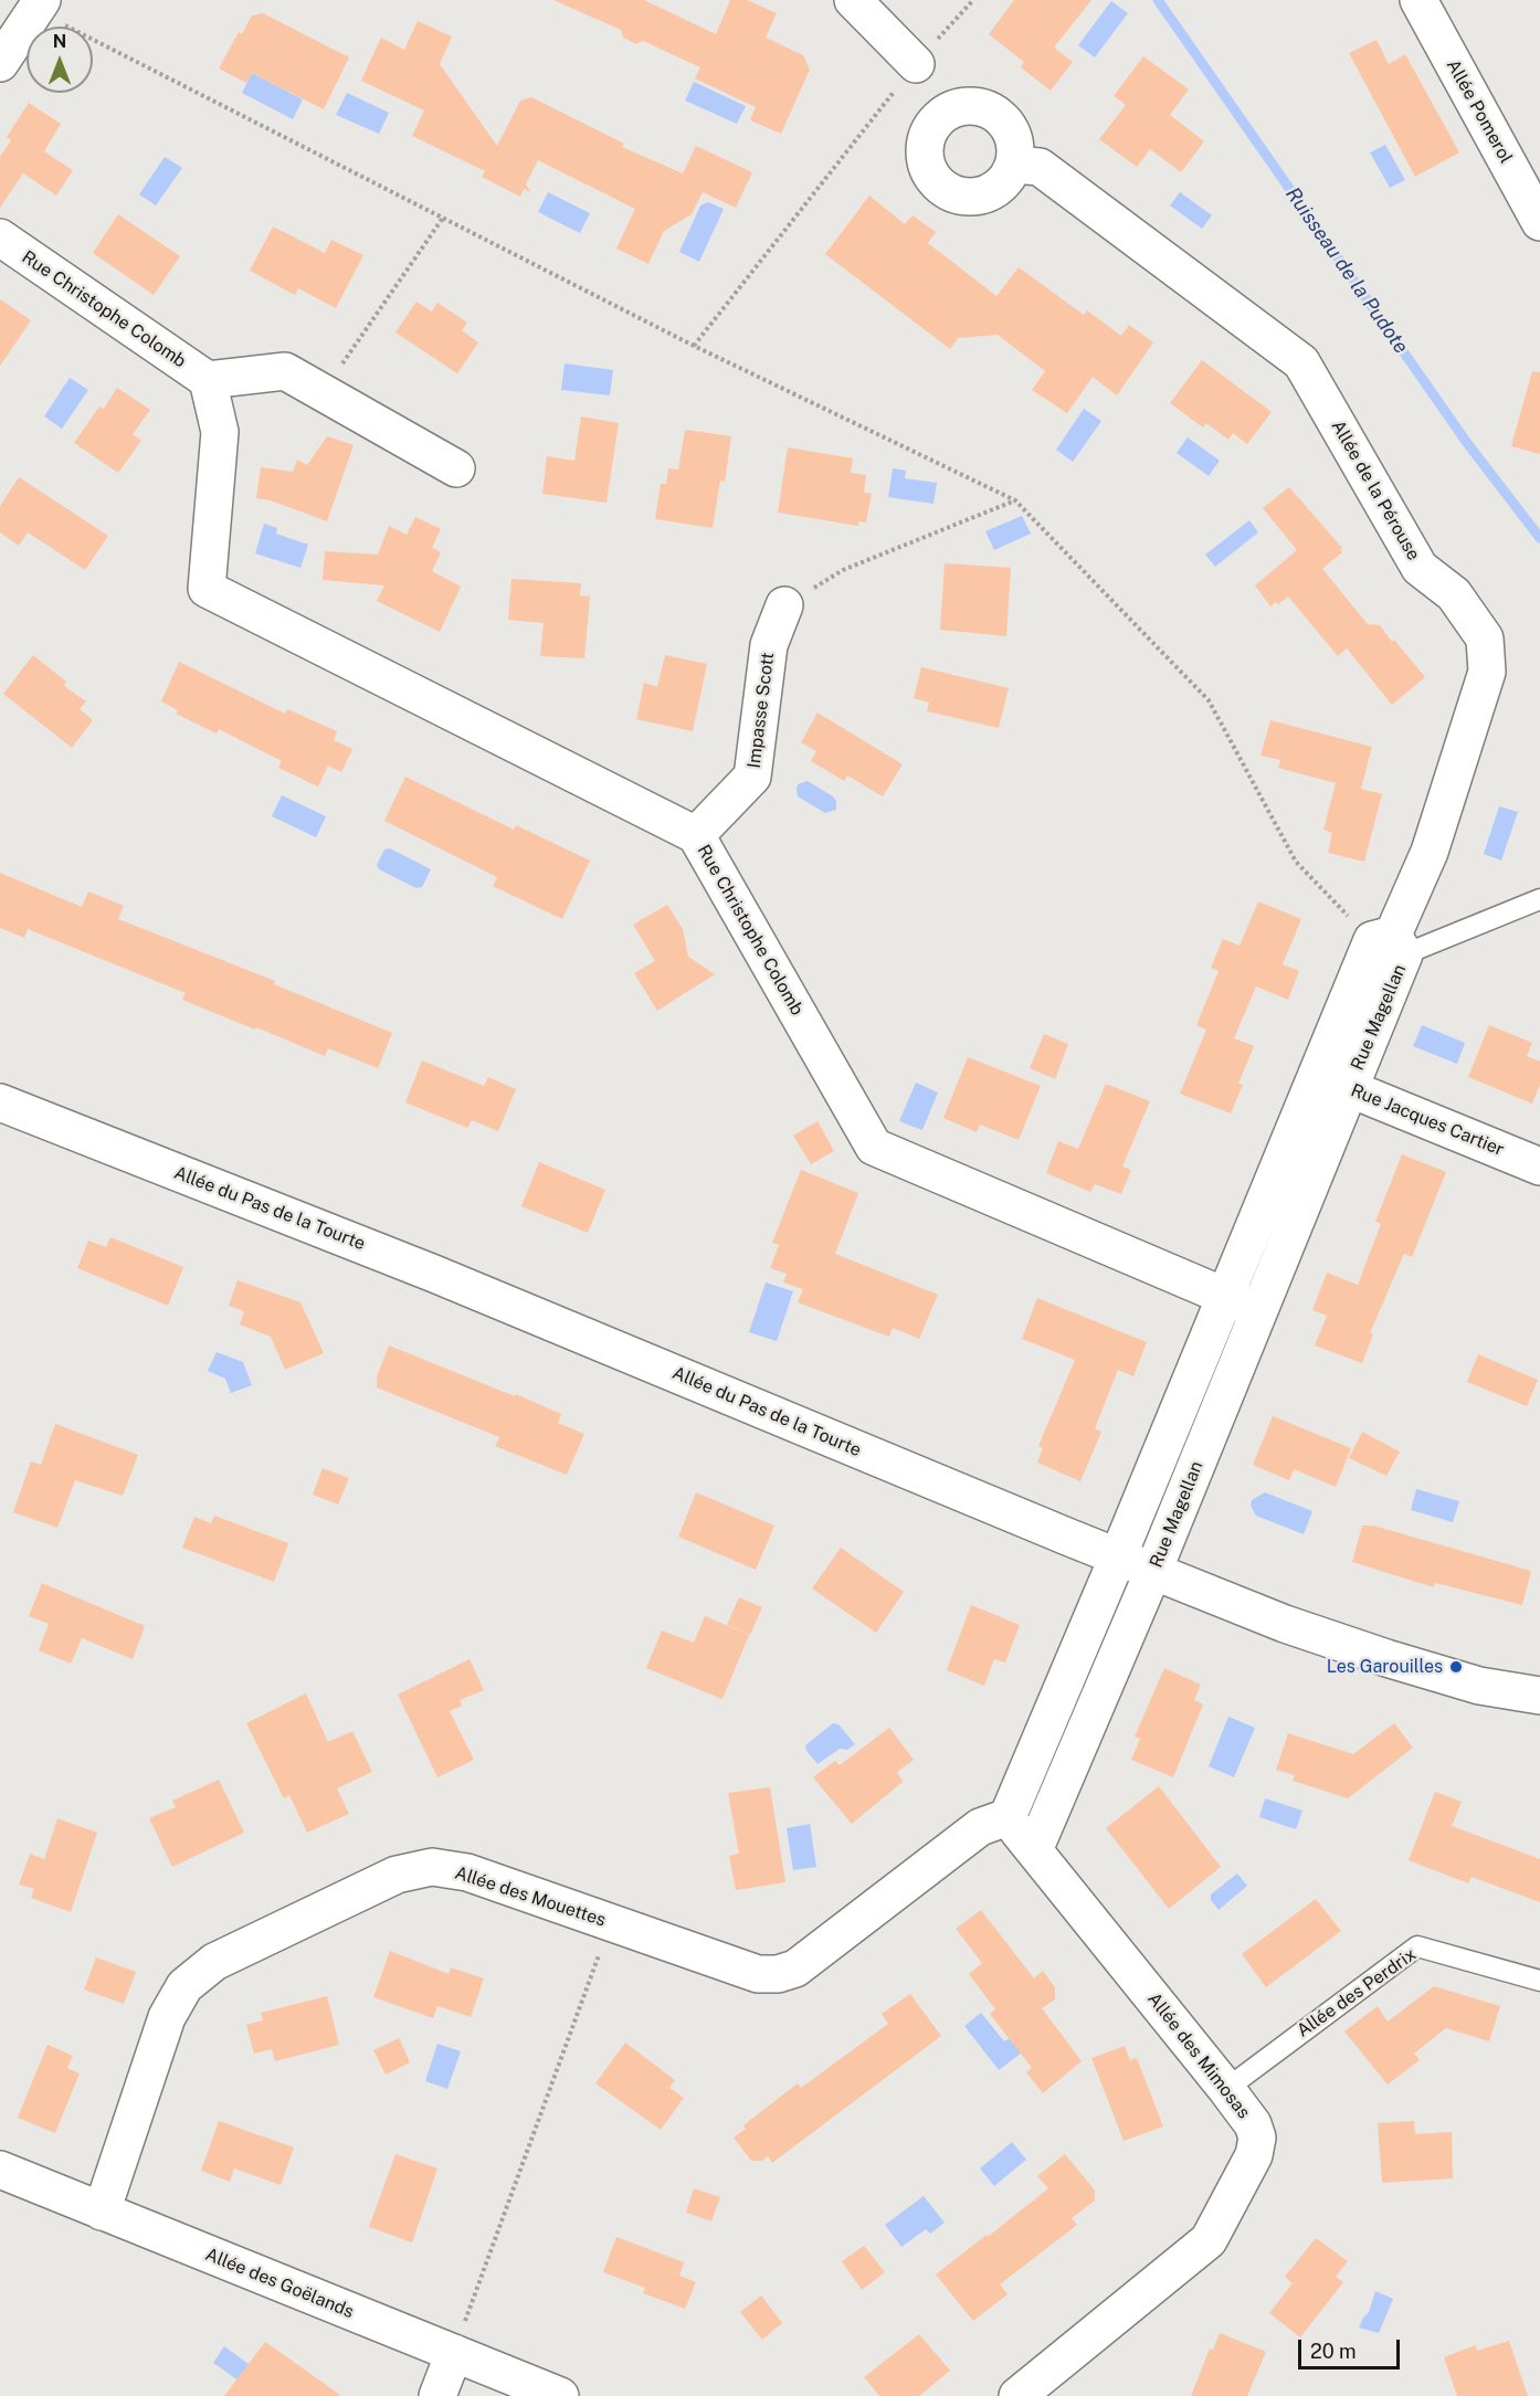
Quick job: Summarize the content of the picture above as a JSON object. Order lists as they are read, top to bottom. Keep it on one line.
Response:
{"streets":{"street":["Allée Pomerol","Rue Christophe Colomb","Allée de la Pérouse","Impasse Scott","Rue Magellan","Rue Jacques Cartier","Allée du Pas de la Tourte","Allée des Mouettes","Allée des Mimosas","Allée des Goëlands"],"lane":["Allée des Perdrix"]},"crossings":[["Rue Christophe Colomb","Impasse Scott"],["Rue Christophe Colomb","Rue Magellan"],["Allée de la Pérouse","Rue Magellan"],["Rue Magellan","Rue Jacques Cartier"],["Rue Magellan","Allée du Pas de la Tourte"],["Rue Magellan","Allée des Mouettes"],["Rue Magellan","Allée des Mimosas"],["Allée des Mouettes","Allée des Goëlands"],["Allée des Perdrix","Allée des Mimosas"]],"water":["Ruisseau de la Pudote"],"places":["Les Garouilles"],"scale_bar":"20 m","north":"top"}
